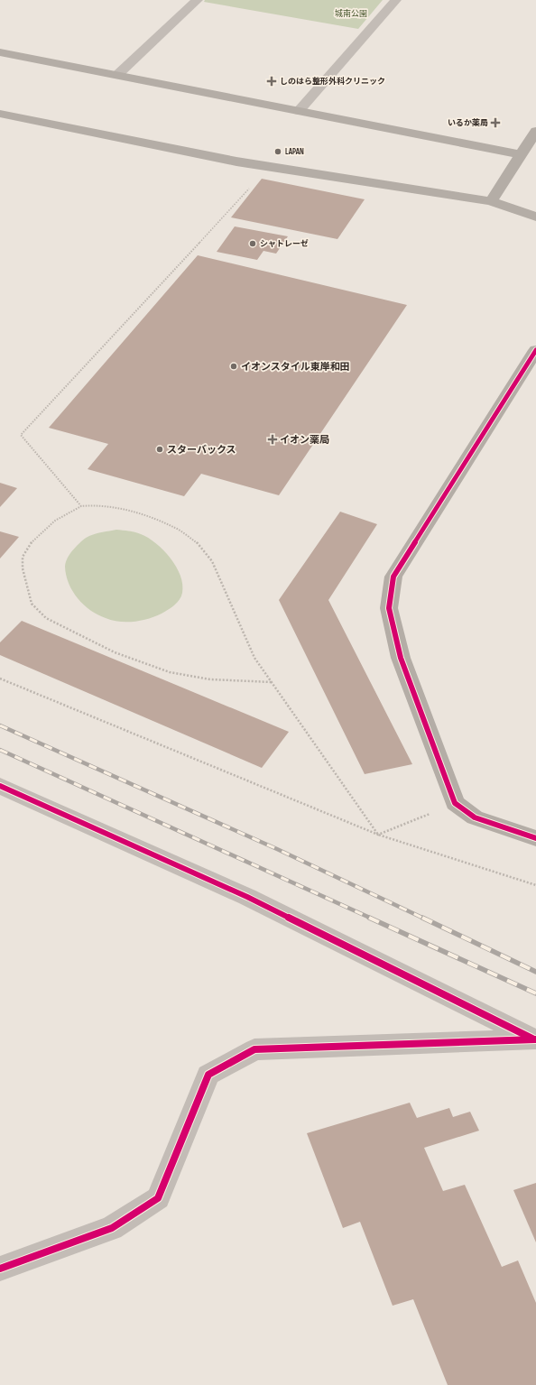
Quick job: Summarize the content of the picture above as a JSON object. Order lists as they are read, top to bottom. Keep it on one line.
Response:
{"parks":["城南公園"],"places":{"health":["しのはら整形外科クリニック","いるか薬局","イオン薬局"],"other":["LAPAN","シャトレーゼ","イオンスタイル東岸和田","スターバックス"]}}
